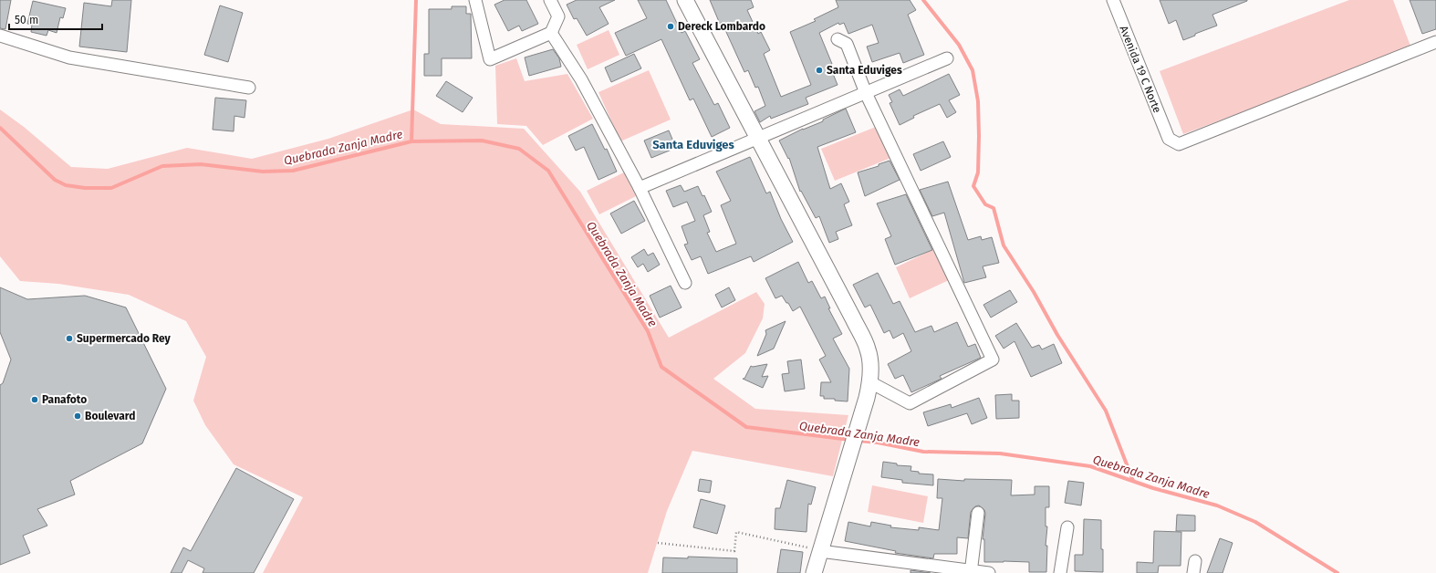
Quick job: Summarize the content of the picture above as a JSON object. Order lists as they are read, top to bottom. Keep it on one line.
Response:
{"streets":{"street":["Avenida 19 C Norte"]},"districts":["Santa Eduviges"],"water":["Quebrada Zanja Madre"],"places":["Dereck Lombardo","Santa Eduviges","Supermercado Rey","Panafoto","Boulevard"],"scale_bar":"50 m"}
